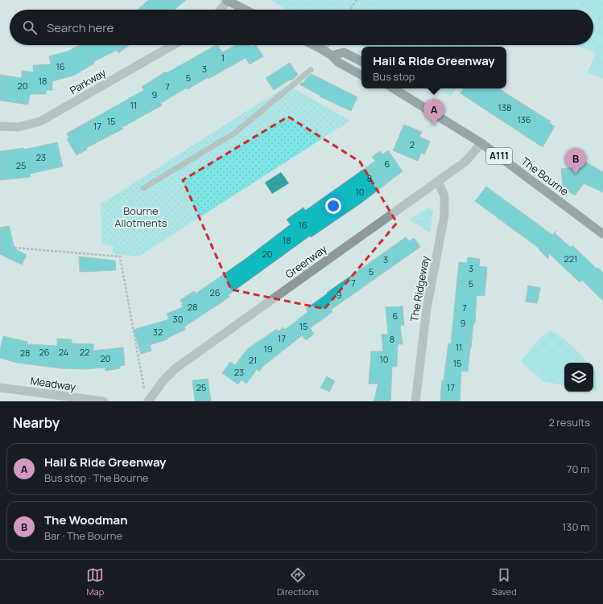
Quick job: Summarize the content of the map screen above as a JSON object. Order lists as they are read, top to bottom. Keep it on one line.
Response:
{"streets":{"main road":["A111","The Bourne"],"street":["Parkway","Greenway","The Ridgeway","Meadway"]},"crossings":[["The Bourne","Greenway"],["Greenway","The Ridgeway"]],"parks":["Bourne Allotments"],"house_numbers":["1","16","3","5","18","20","7","9","11","138","136","15","17","2","23","6","25","8","10","16","18","20","221","3","3","5","7","5","26","9","28","7","6","30","9","15","32","17","8","11","19","26","24","22","28","20","10","21","15","23","25","17"],"page":{"search":"Search here","popup":["Hail & Ride Greenway","Bus stop"],"pins":["A","B"],"heading":["Nearby","2 results"],"list":[{"mark":"A","name":"Hail & Ride Greenway","note":"Bus stop · The Bourne","value":"70 m"},{"mark":"B","name":"The Woodman","note":"Bar · The Bourne","value":"130 m"}],"nav":["Map","Directions","Saved"]}}
